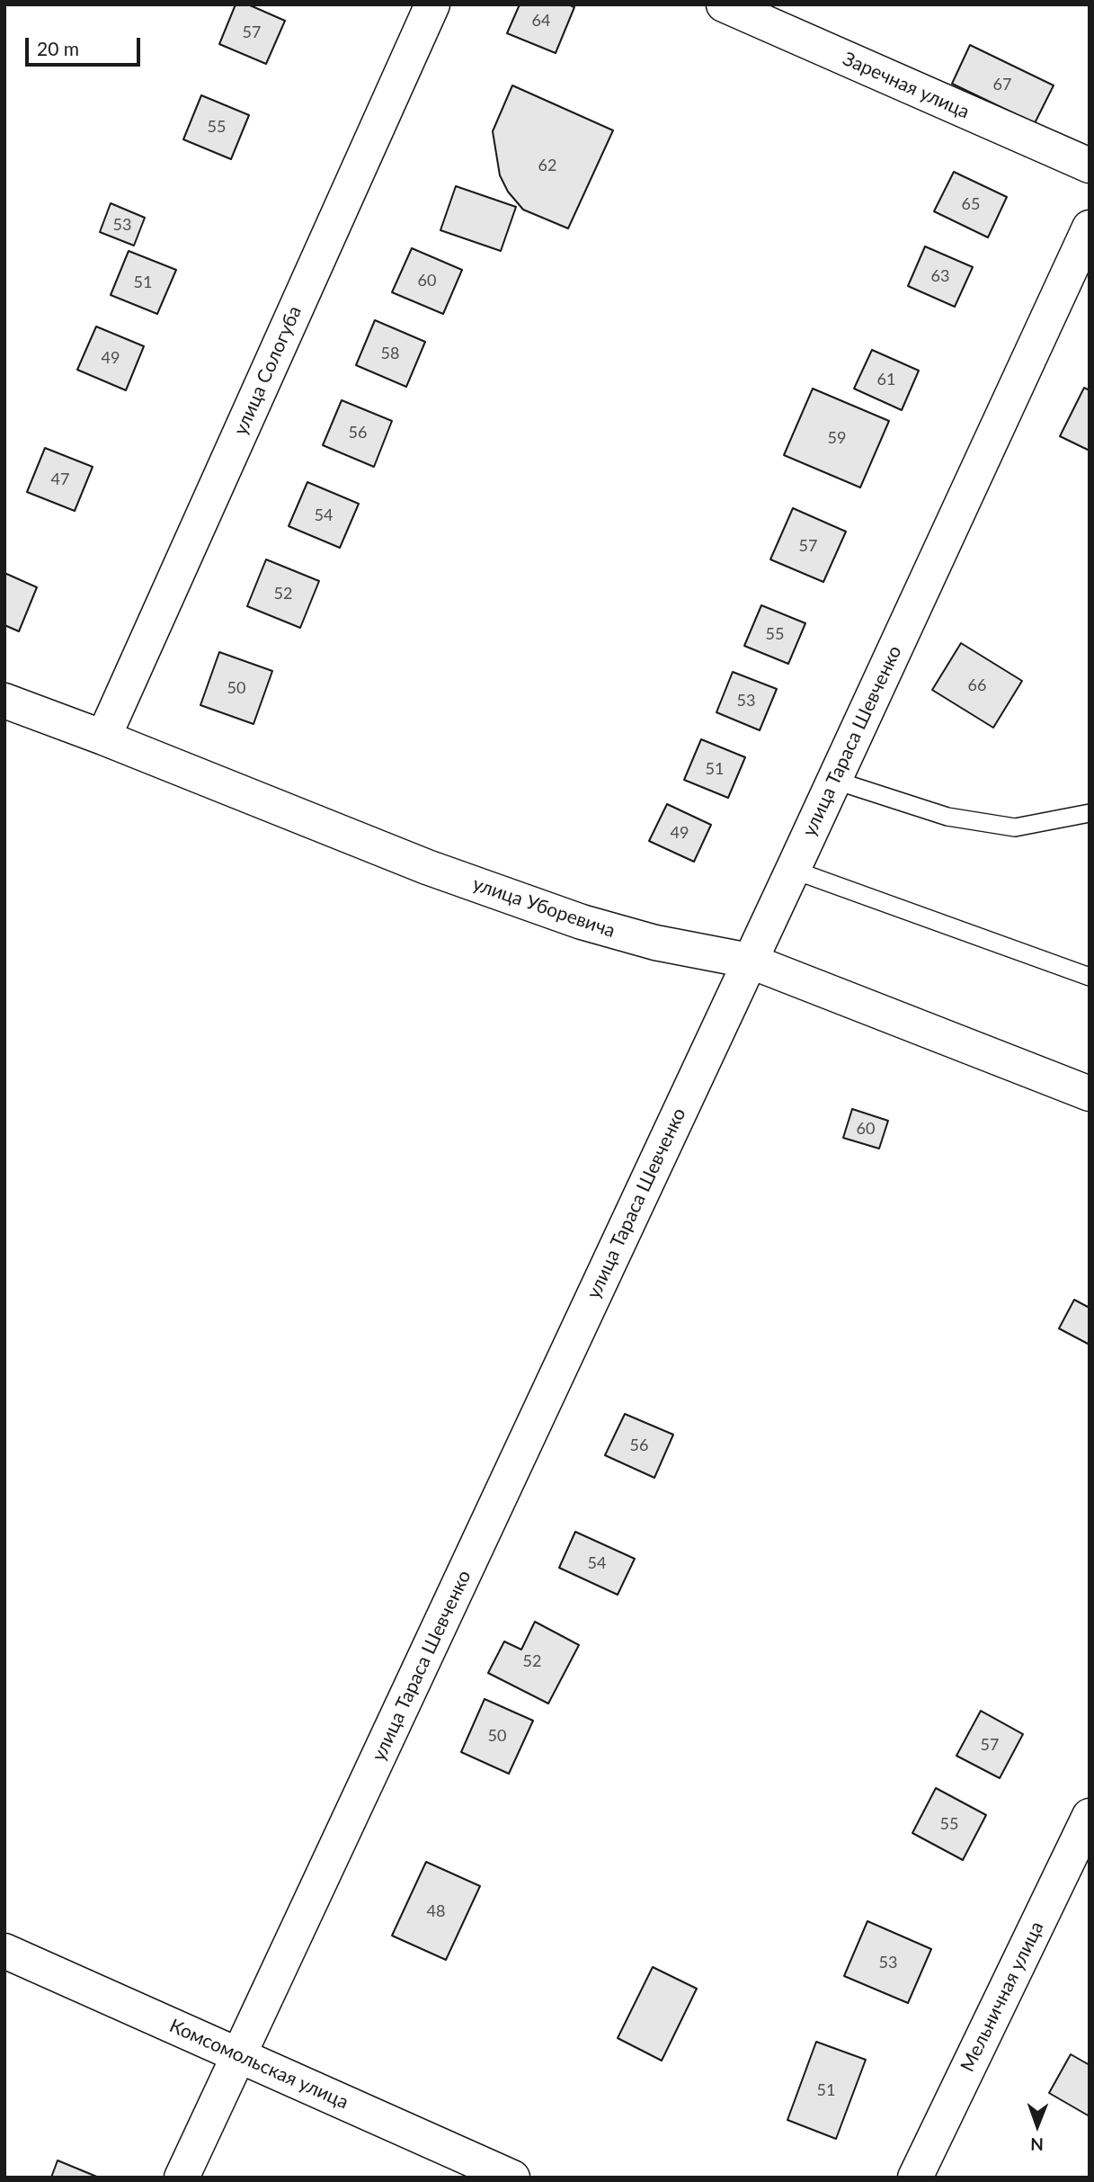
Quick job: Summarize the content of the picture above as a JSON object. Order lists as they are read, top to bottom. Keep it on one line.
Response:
{"streets":{"street":["Заречная улица","улица Сологуба","улица Тараса Шевченко","улица Уборевича","Мельничная улица","Комсомольская улица"]},"crossings":[["улица Сологуба","улица Уборевича"],["улица Тараса Шевченко","улица Уборевича"],["улица Тараса Шевченко","Комсомольская улица"]],"house_numbers":["64","57","67","55","62","65","53","63","60","51","58","49","61","56","59","47","54","57","52","55","66","50","53","51","49","60","56","54","52","50","57","55","48","53","51"],"scale_bar":"20 m","north":"bottom"}
